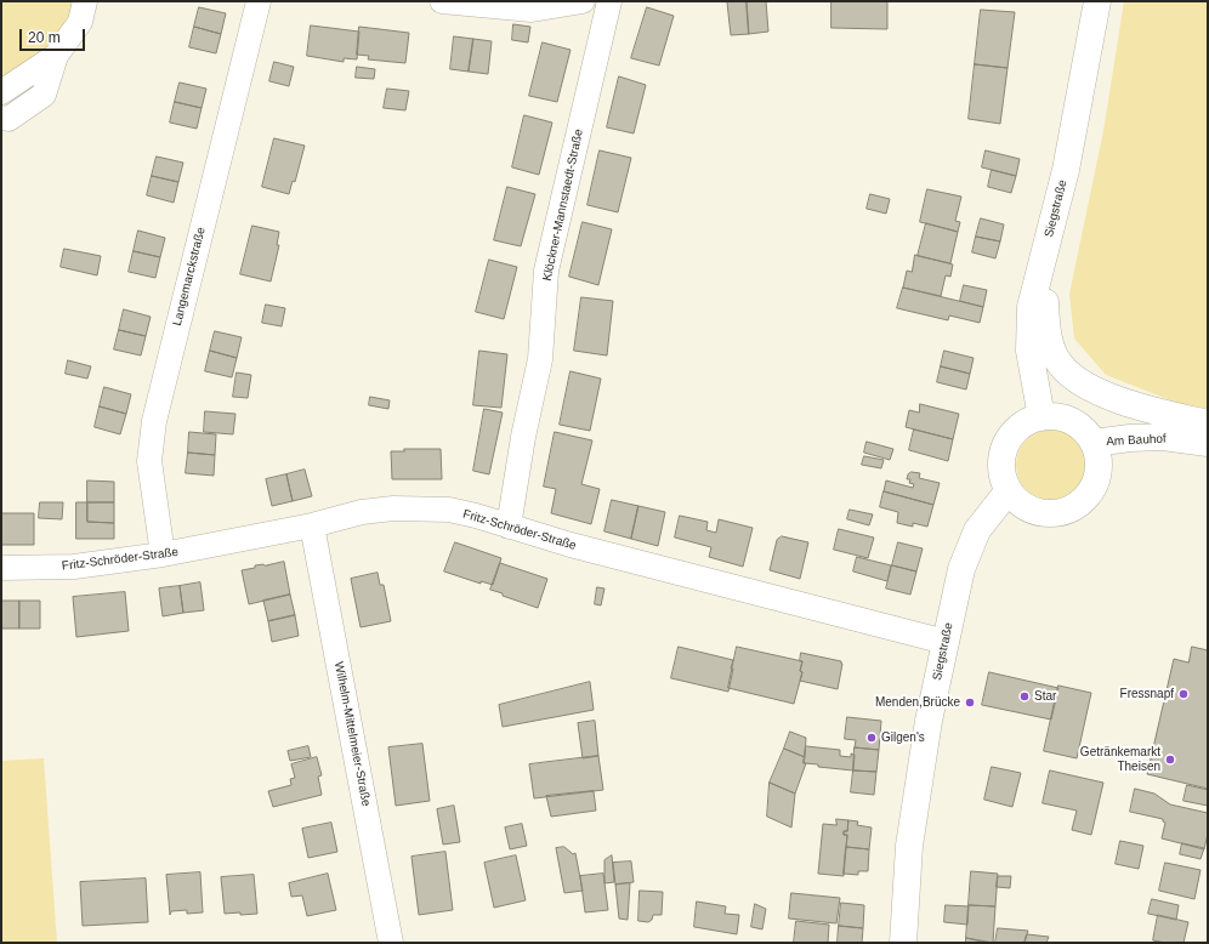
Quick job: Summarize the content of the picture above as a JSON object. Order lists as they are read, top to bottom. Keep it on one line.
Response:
{"streets":{"main road":["Siegstraße","Am Bauhof"],"street":["Klöckner-Mannstaedt-Straße","Langemarckstraße","Fritz-Schröder-Straße","Wilhelm-Mittelmeier-Straße"]},"crossings":[["Klöckner-Mannstaedt-Straße","Fritz-Schröder-Straße"],["Siegstraße","Am Bauhof"],["Siegstraße","Fritz-Schröder-Straße"],["Langemarckstraße","Fritz-Schröder-Straße"],["Fritz-Schröder-Straße","Wilhelm-Mittelmeier-Straße"]],"places":["Fressnapf","Star","Menden,Brücke","Gilgen's","Getränkemarkt Theisen"],"scale_bar":"20 m"}
